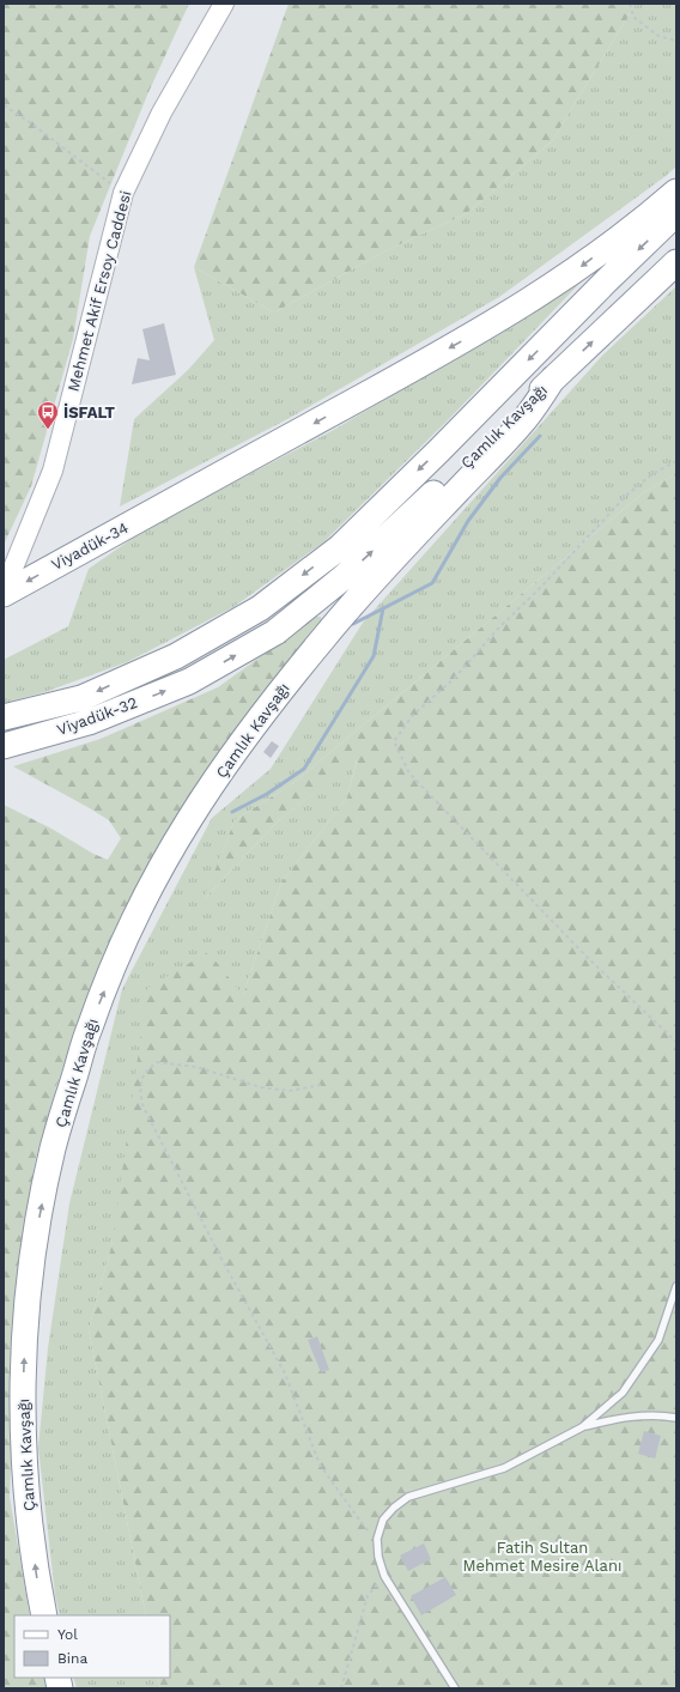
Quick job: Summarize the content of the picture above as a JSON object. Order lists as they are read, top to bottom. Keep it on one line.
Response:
{"streets":{"highway":["Çamlık Kavşağı","Viyadük-34","Viyadük-32"],"main road":["Mehmet Akif Ersoy Caddesi"]},"crossings":[["Mehmet Akif Ersoy Caddesi","Viyadük-34"],["Çamlık Kavşağı","Viyadük-32"]],"one_way":["Viyadük-34"],"parks":["Fatih Sultan Mehmet Mesire Alanı"],"places":{"bus stop":["İSFALT"]},"legend":["Yol","Bina"]}
